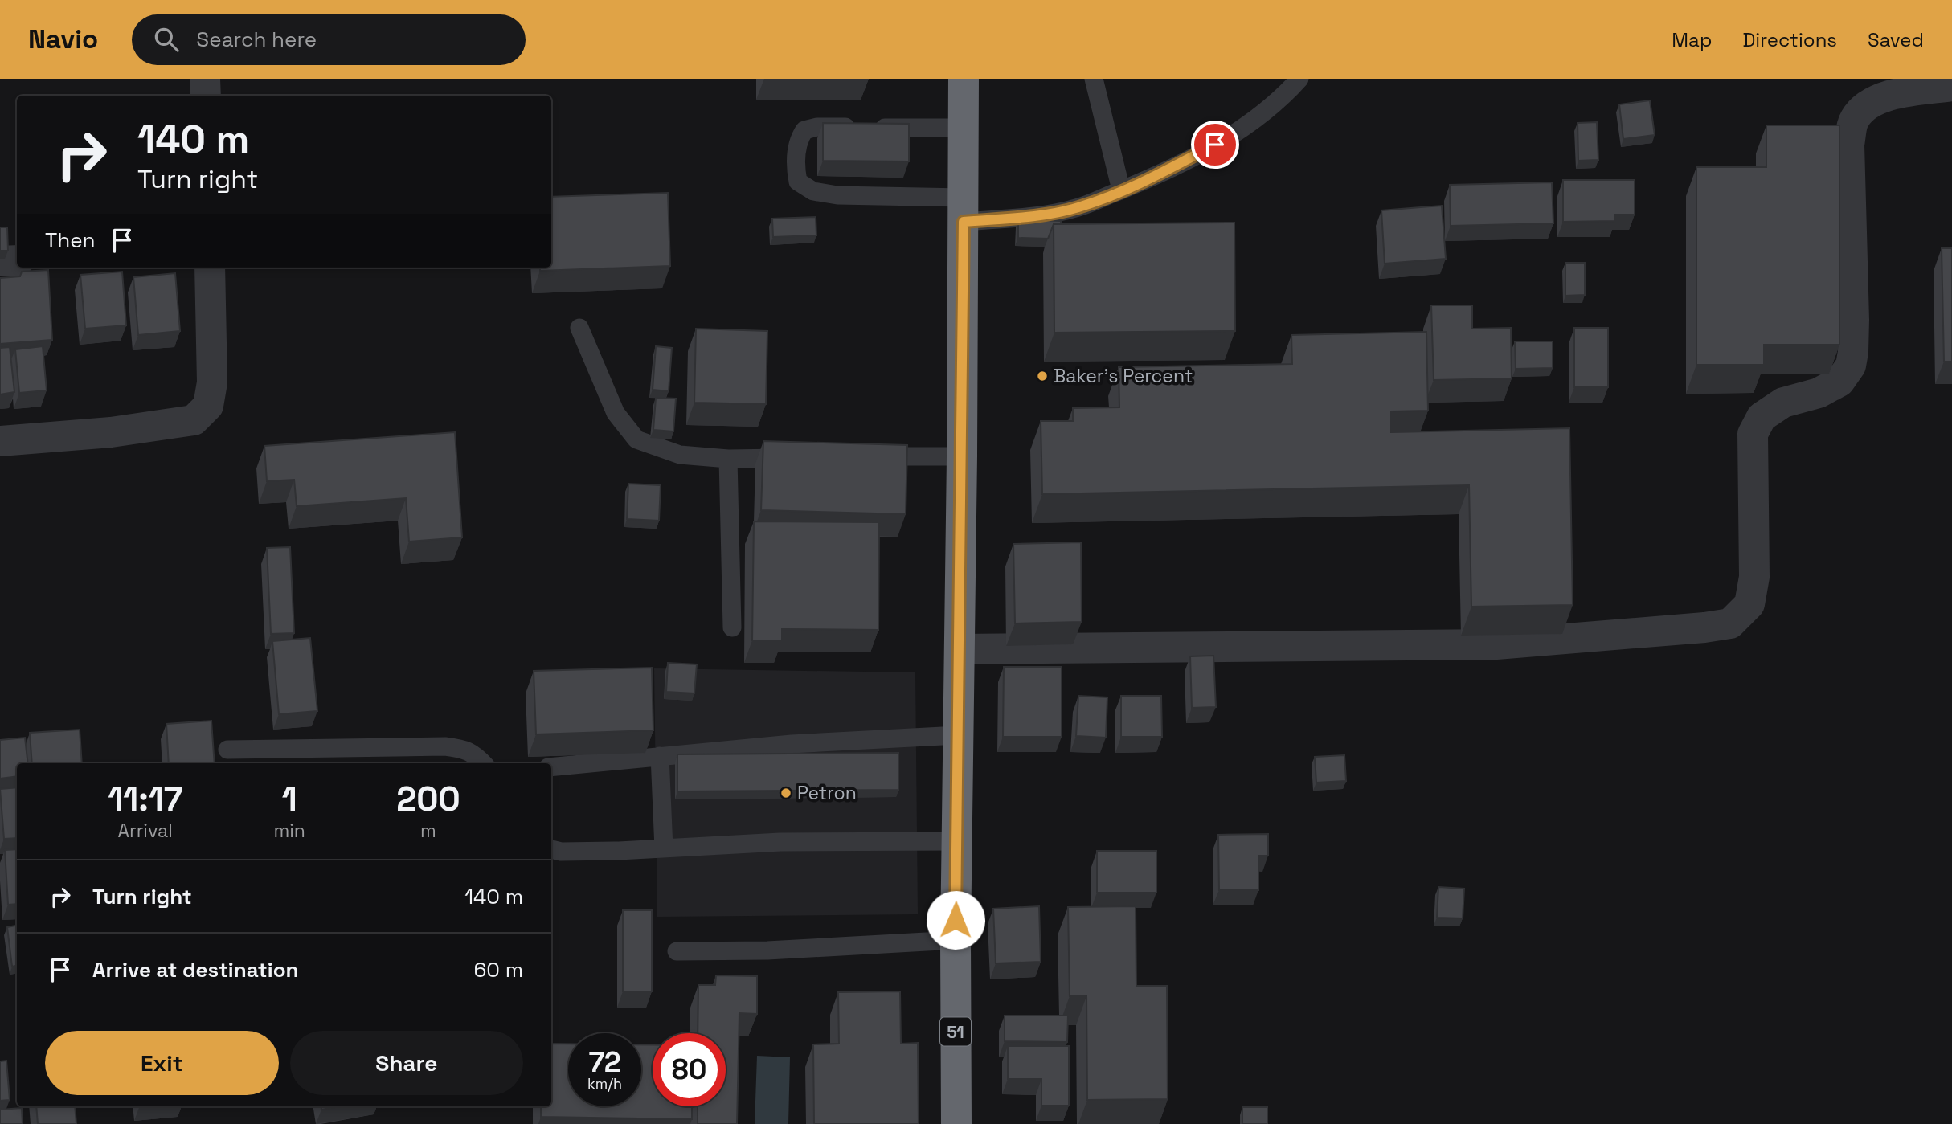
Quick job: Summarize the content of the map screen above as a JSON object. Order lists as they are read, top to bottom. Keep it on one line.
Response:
{"streets":{"highway":["51"]},"places":["Baker's Percent","Petron"],"page":{"header":"Navio","search":"Search here","nav":["Map","Directions","Saved"],"turn":["140 m","Turn right"],"then":"Then","eta":["11:17","Arrival","1","min","200","m"],"list":[{"name":"Turn right","value":"140 m"},{"name":"Arrive at destination","value":"60 m"}],"buttons":["Exit","Share"],"speed":"72 km/h","limit":"80"}}
